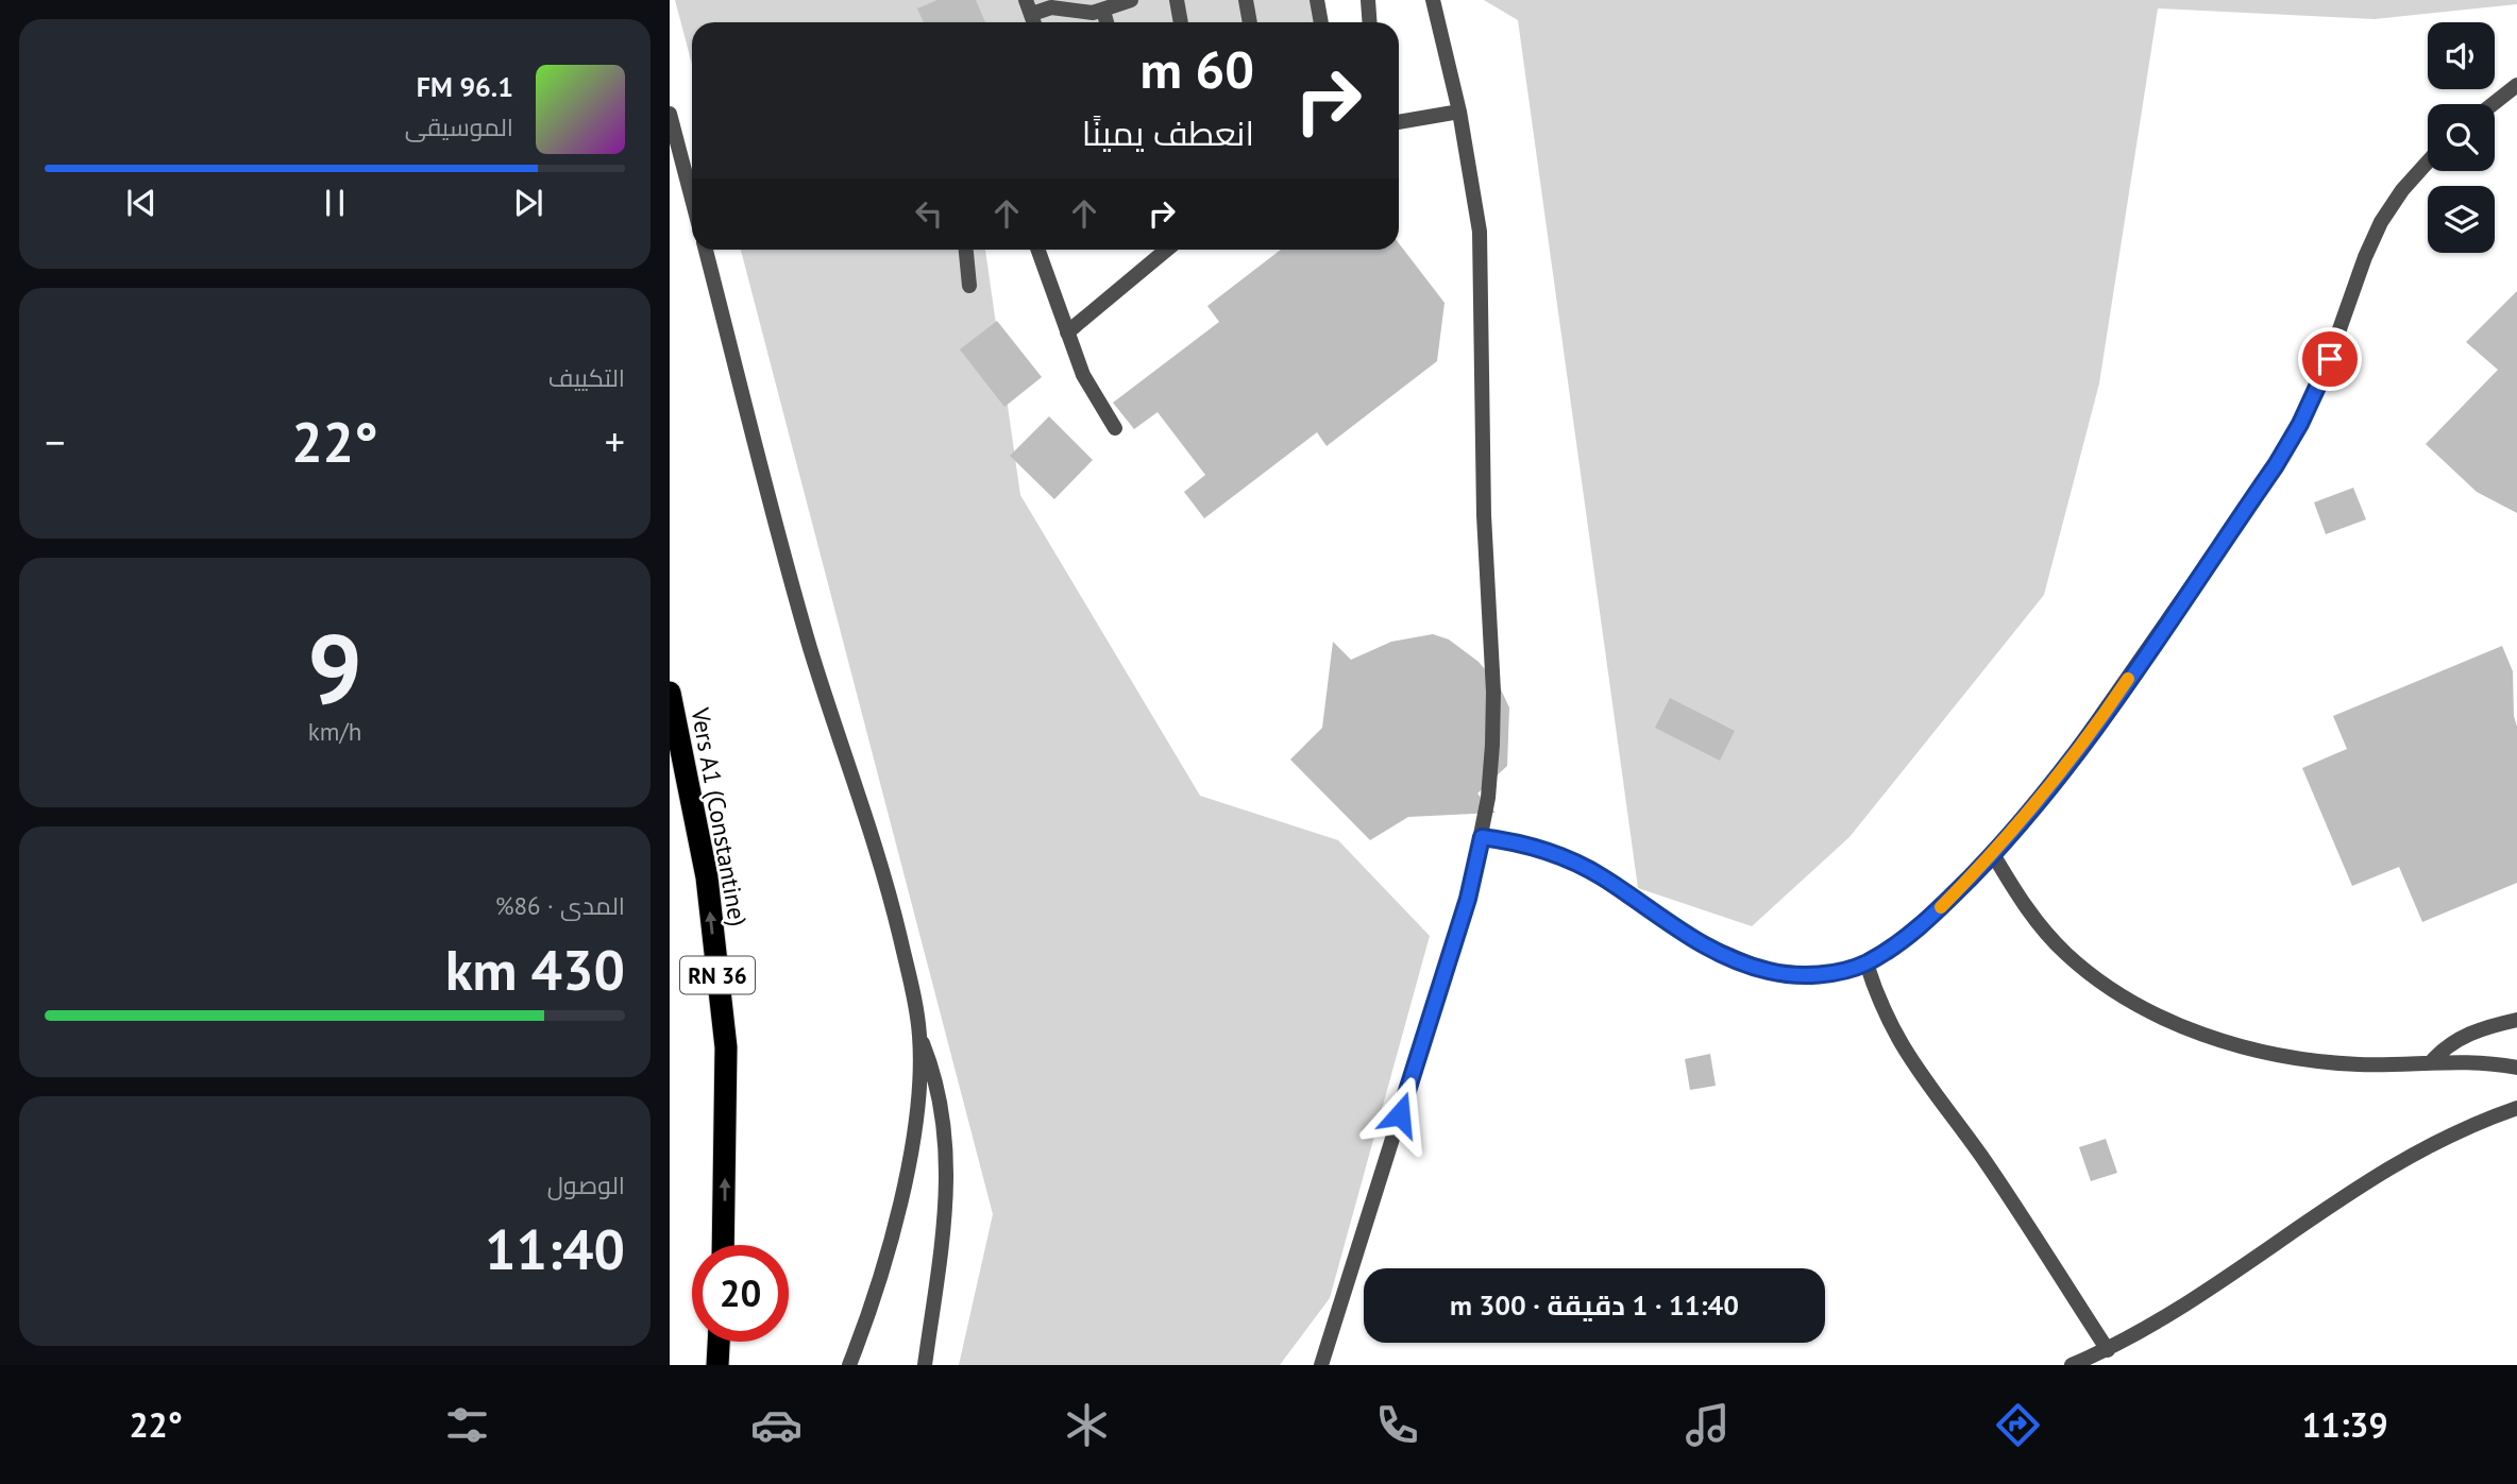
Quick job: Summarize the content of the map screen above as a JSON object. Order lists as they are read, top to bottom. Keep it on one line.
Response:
{"streets":{"highway":["Vers A1 (Constantine)","RN 36"]},"one_way":["Vers A1 (Constantine)"],"page":{"turn":["60 m","انعطف يمينًا"],"song":["96.1 FM","الموسيقى"],"tile":["التكييف",["9","km/h"],["المدى · 86%","430 km"],["الوصول","11:40"]],"heat":["−","22°","+"],"limit":"20","trip":"11:40 · 1 دقيقة · 300 m","tabs":["11:39","22°"]}}
